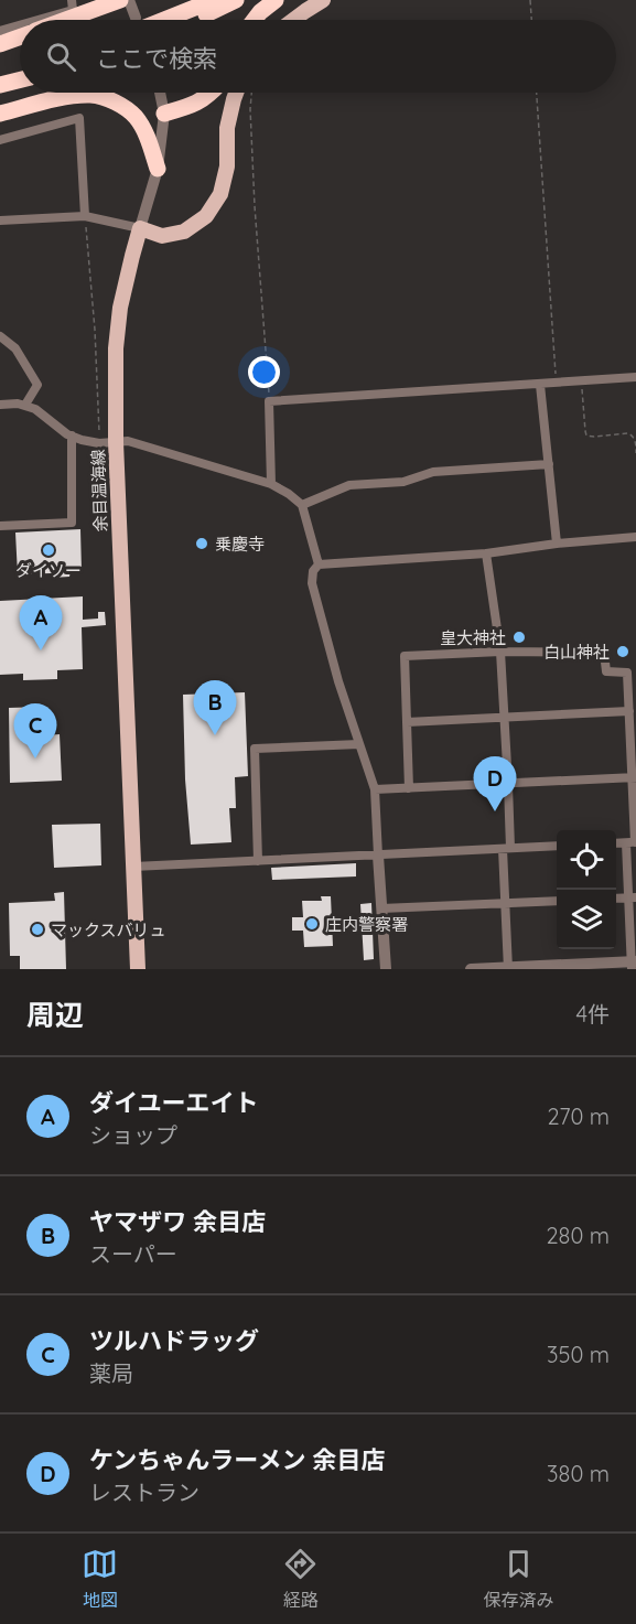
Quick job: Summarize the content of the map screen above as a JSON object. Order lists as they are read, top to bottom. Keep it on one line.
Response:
{"streets":{"main road":["余目温海線"]},"places":["乗慶寺","ダイソー","皇大神社","白山神社","庄内警察署","マックスバリュ"],"page":{"search":"ここで検索","pins":["A","B","C","D"],"heading":["周辺","4件"],"list":[{"mark":"A","name":"ダイユーエイト","note":"ショップ","value":"270 m"},{"mark":"B","name":"ヤマザワ 余目店","note":"スーパー","value":"280 m"},{"mark":"C","name":"ツルハドラッグ","note":"薬局","value":"350 m"},{"mark":"D","name":"ケンちゃんラーメン 余目店","note":"レストラン","value":"380 m"}],"nav":["地図","経路","保存済み"]}}
